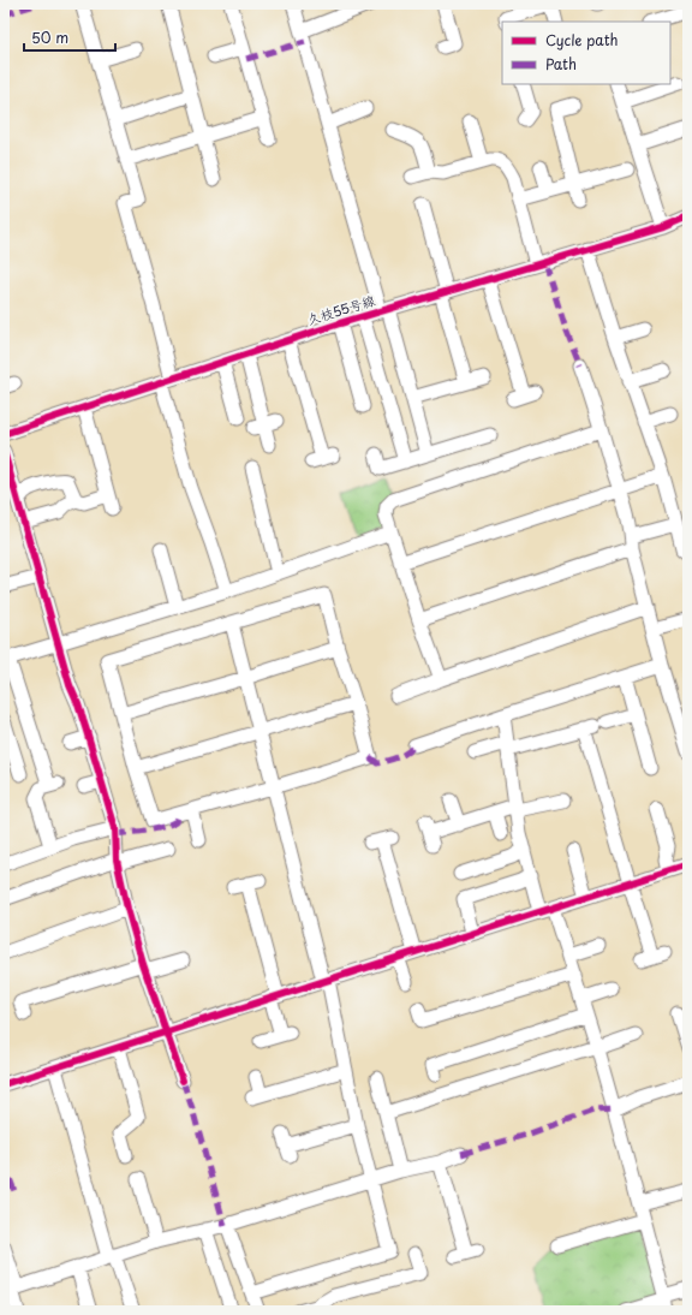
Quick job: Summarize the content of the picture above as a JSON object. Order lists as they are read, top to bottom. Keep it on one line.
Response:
{"streets":{"street":["久枝55号線"]},"legend":["Cycle path","Path"],"scale_bar":"50 m"}
